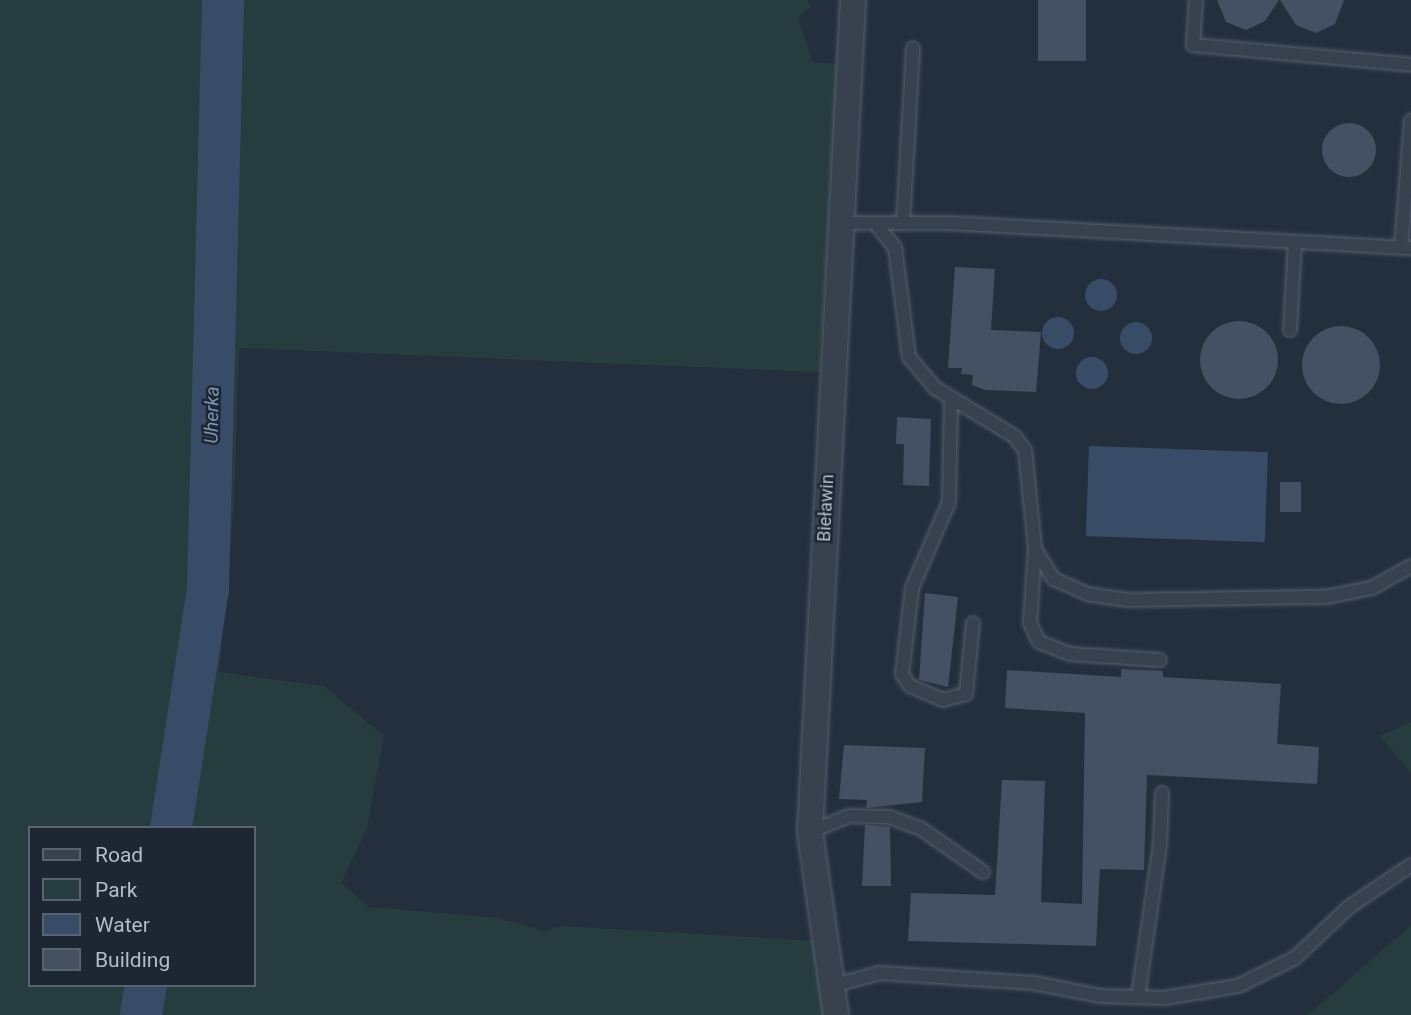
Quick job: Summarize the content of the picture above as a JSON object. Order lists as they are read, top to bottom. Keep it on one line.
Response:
{"streets":{"street":["Bieławin"]},"water":["Uherka"],"legend":["Road","Park","Water","Building"]}
